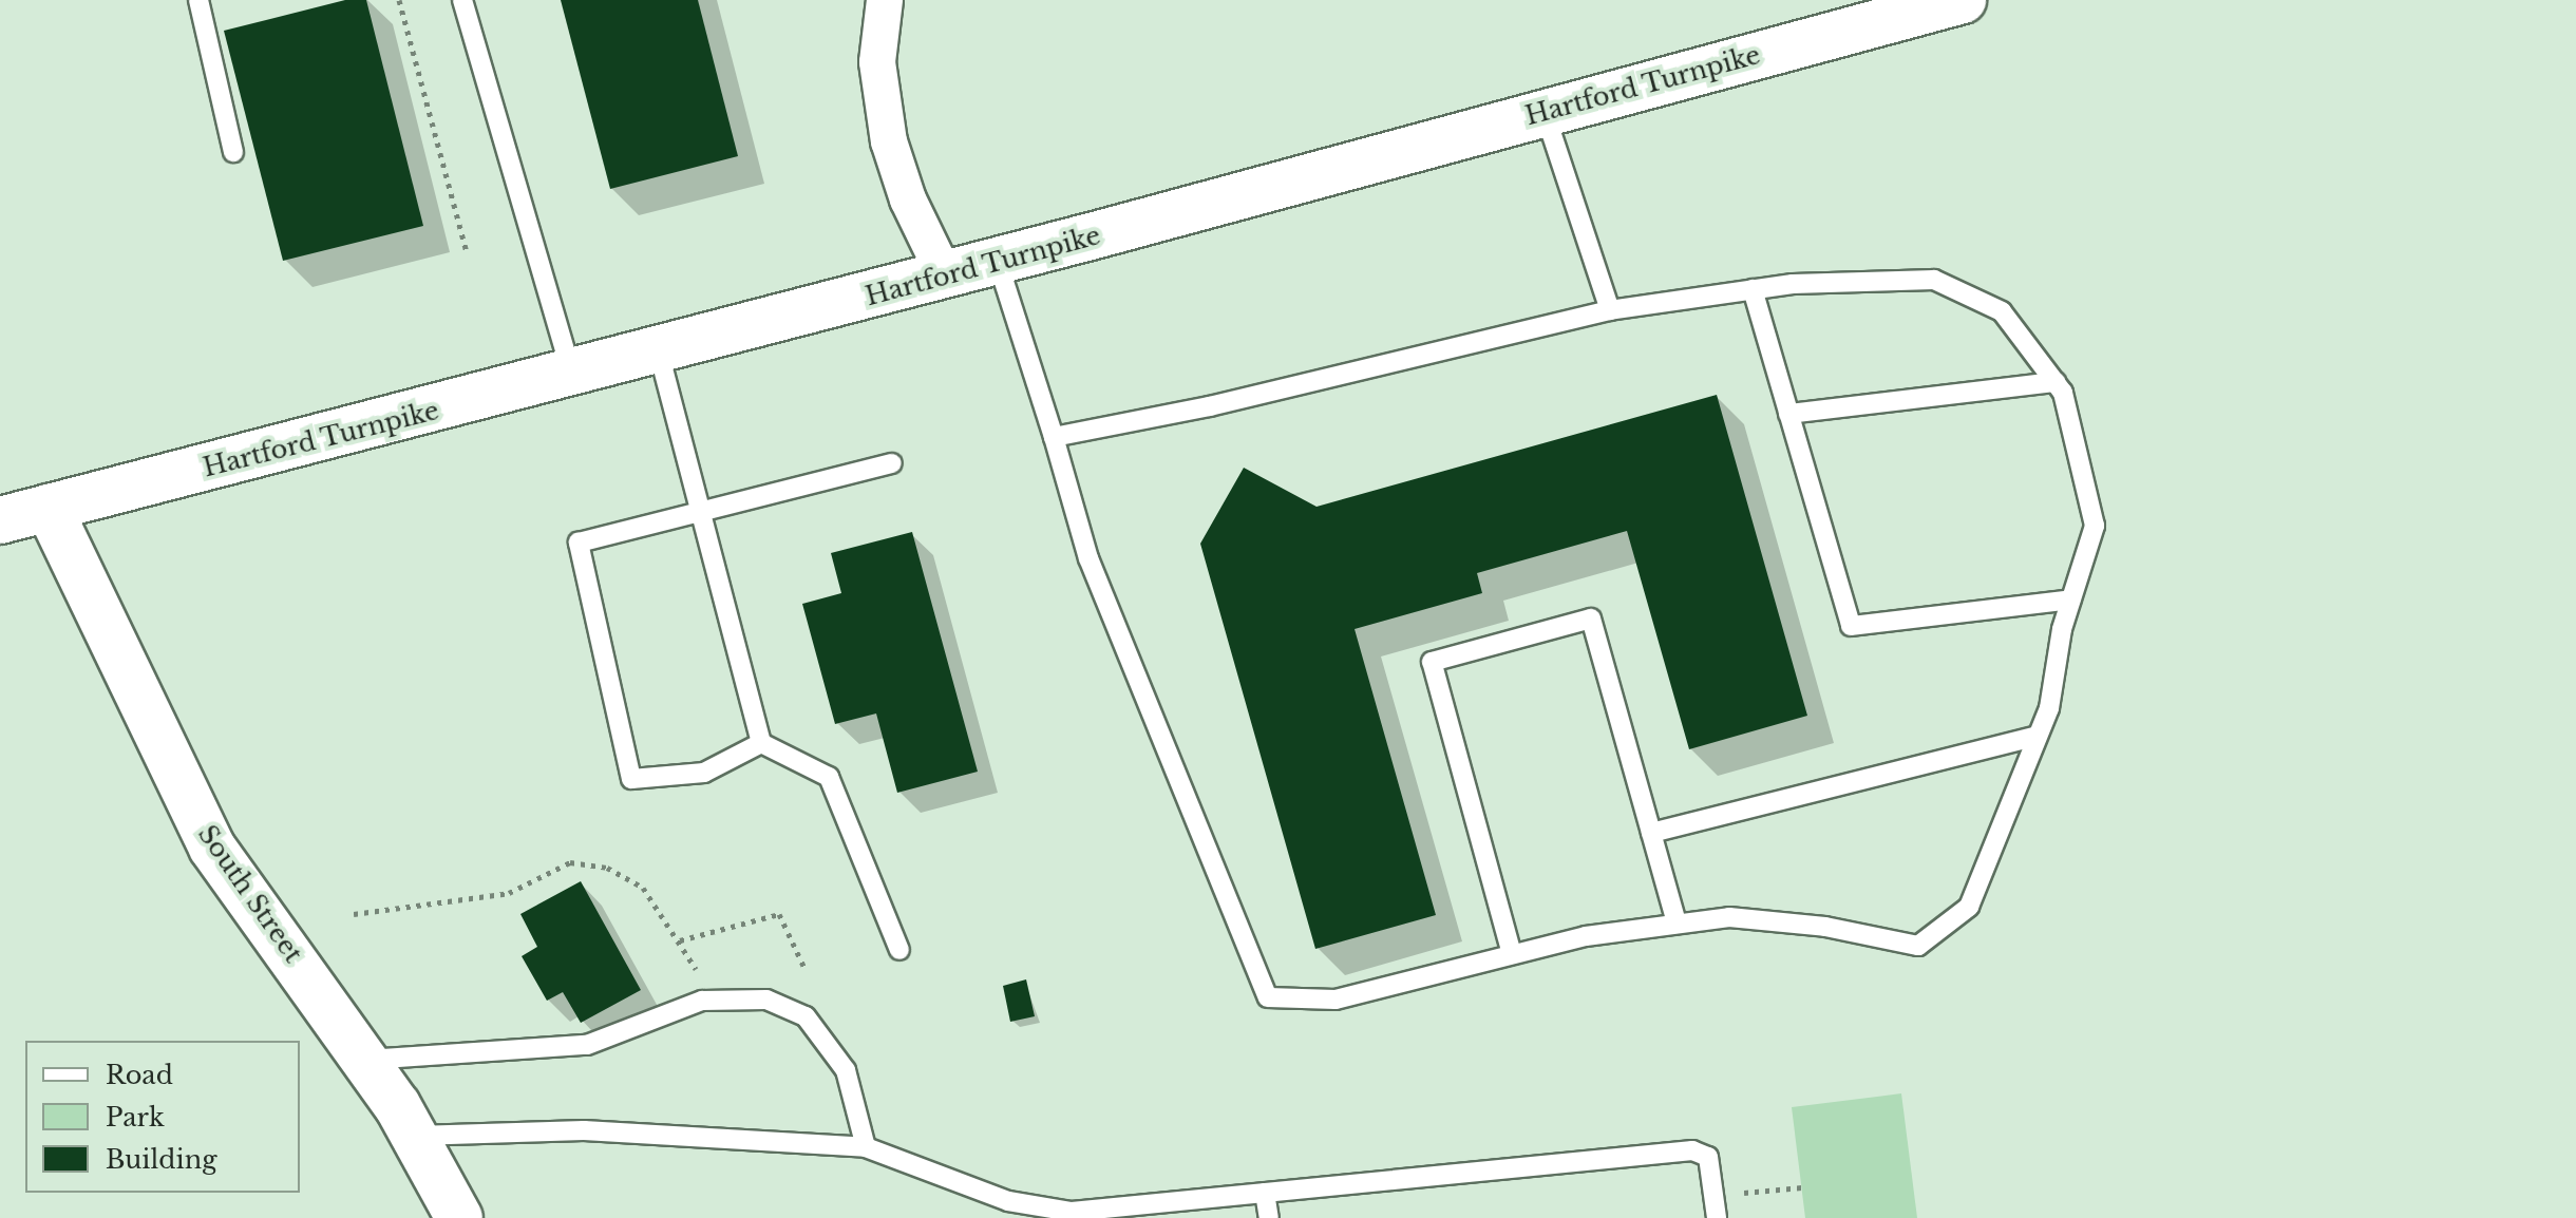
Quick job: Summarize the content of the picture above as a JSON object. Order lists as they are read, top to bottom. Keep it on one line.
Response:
{"streets":{"main road":["Hartford Turnpike","South Street"]},"crossings":[["Hartford Turnpike","South Street"]],"legend":["Road","Park","Building"]}
